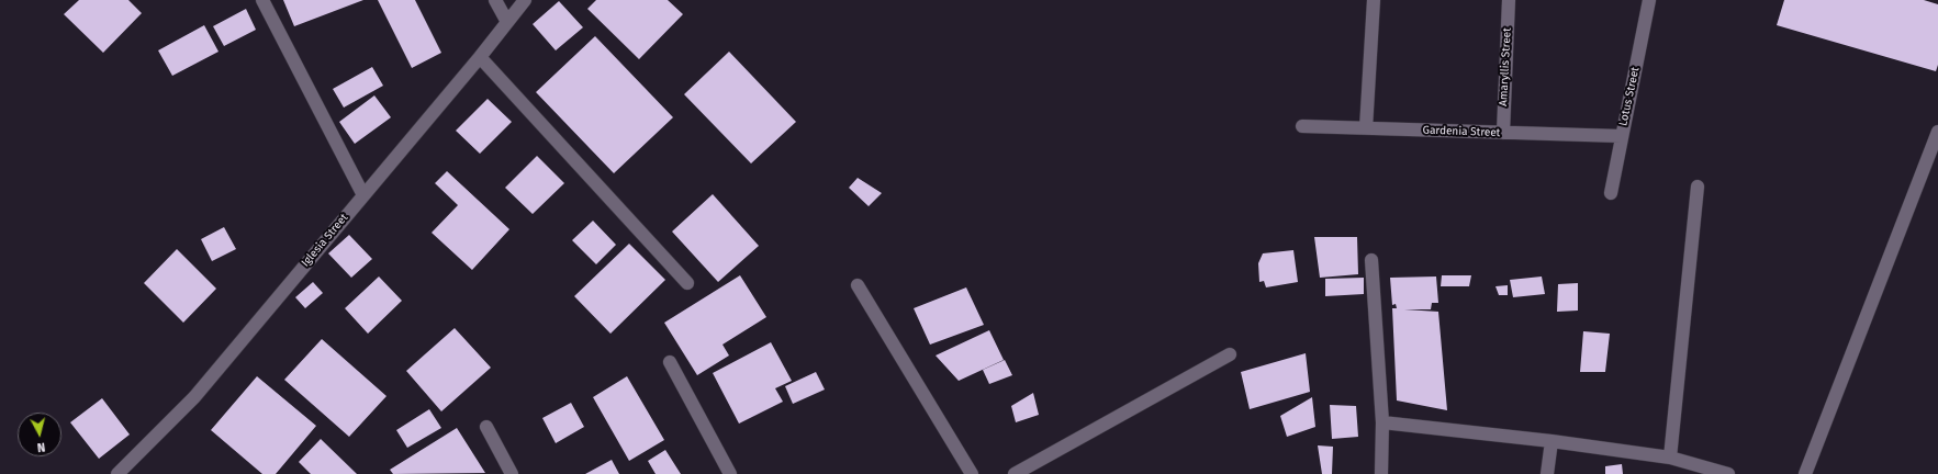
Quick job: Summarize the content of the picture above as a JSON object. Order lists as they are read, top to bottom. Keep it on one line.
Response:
{"streets":{"street":["Amaryllis Street","Lotus Street","Gardenia Street","Iglesia Street"]},"crossings":[["Amaryllis Street","Gardenia Street"],["Lotus Street","Gardenia Street"]],"north":"bottom"}
